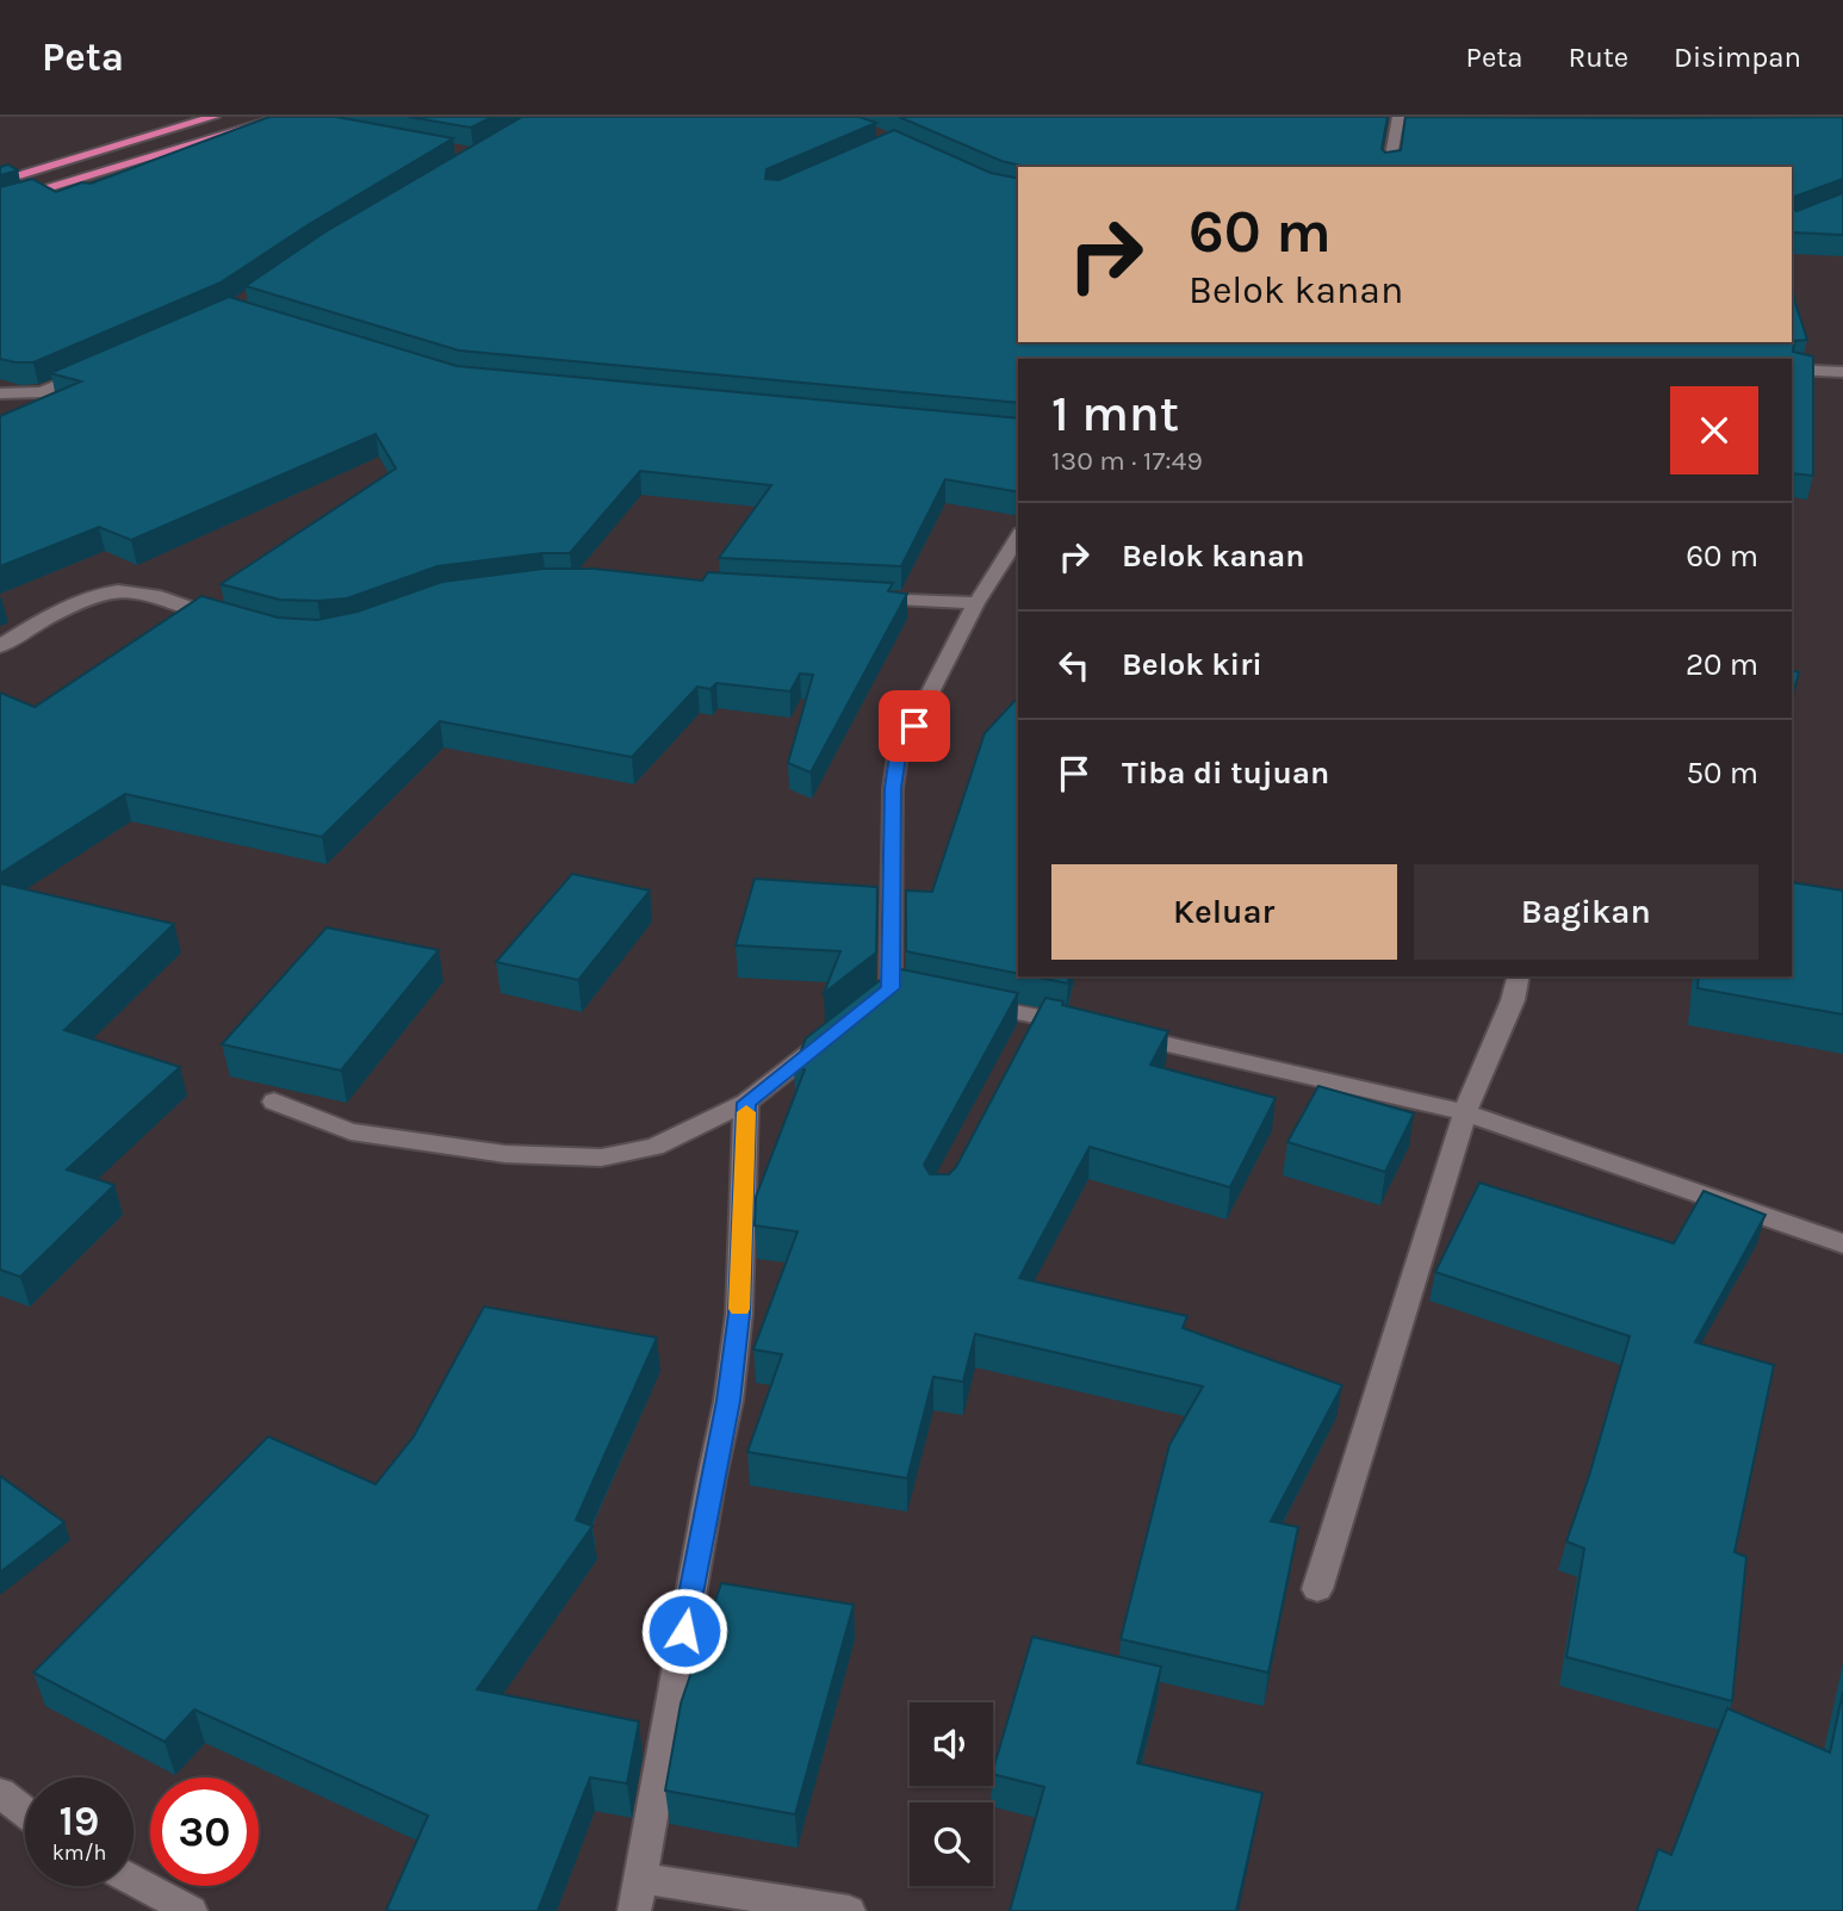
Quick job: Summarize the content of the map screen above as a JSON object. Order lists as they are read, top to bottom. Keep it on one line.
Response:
{"page":{"header":"Peta","nav":["Peta","Rute","Disimpan"],"turn":["60 m","Belok kanan"],"heading":["1 mnt","130 m · 17:49"],"list":[{"name":"Belok kanan","value":"60 m"},{"name":"Belok kiri","value":"20 m"},{"name":"Tiba di tujuan","value":"50 m"}],"buttons":["Keluar","Bagikan"],"speed":"19 km/h","limit":"30"}}
